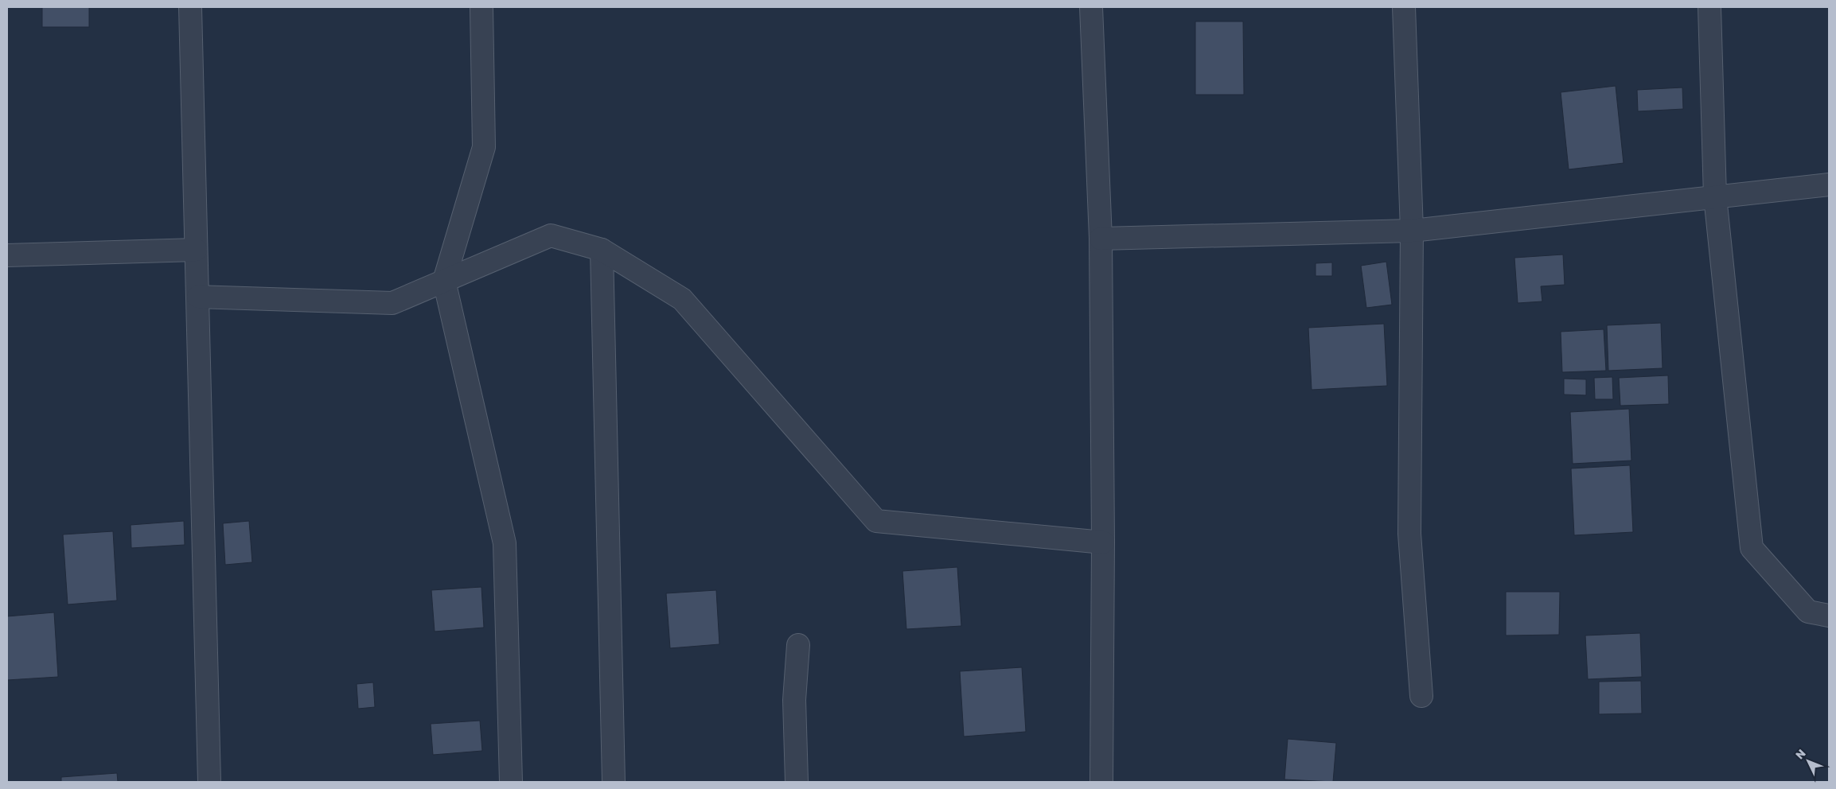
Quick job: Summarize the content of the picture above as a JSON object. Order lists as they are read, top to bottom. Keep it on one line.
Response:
{"north":"top left"}
